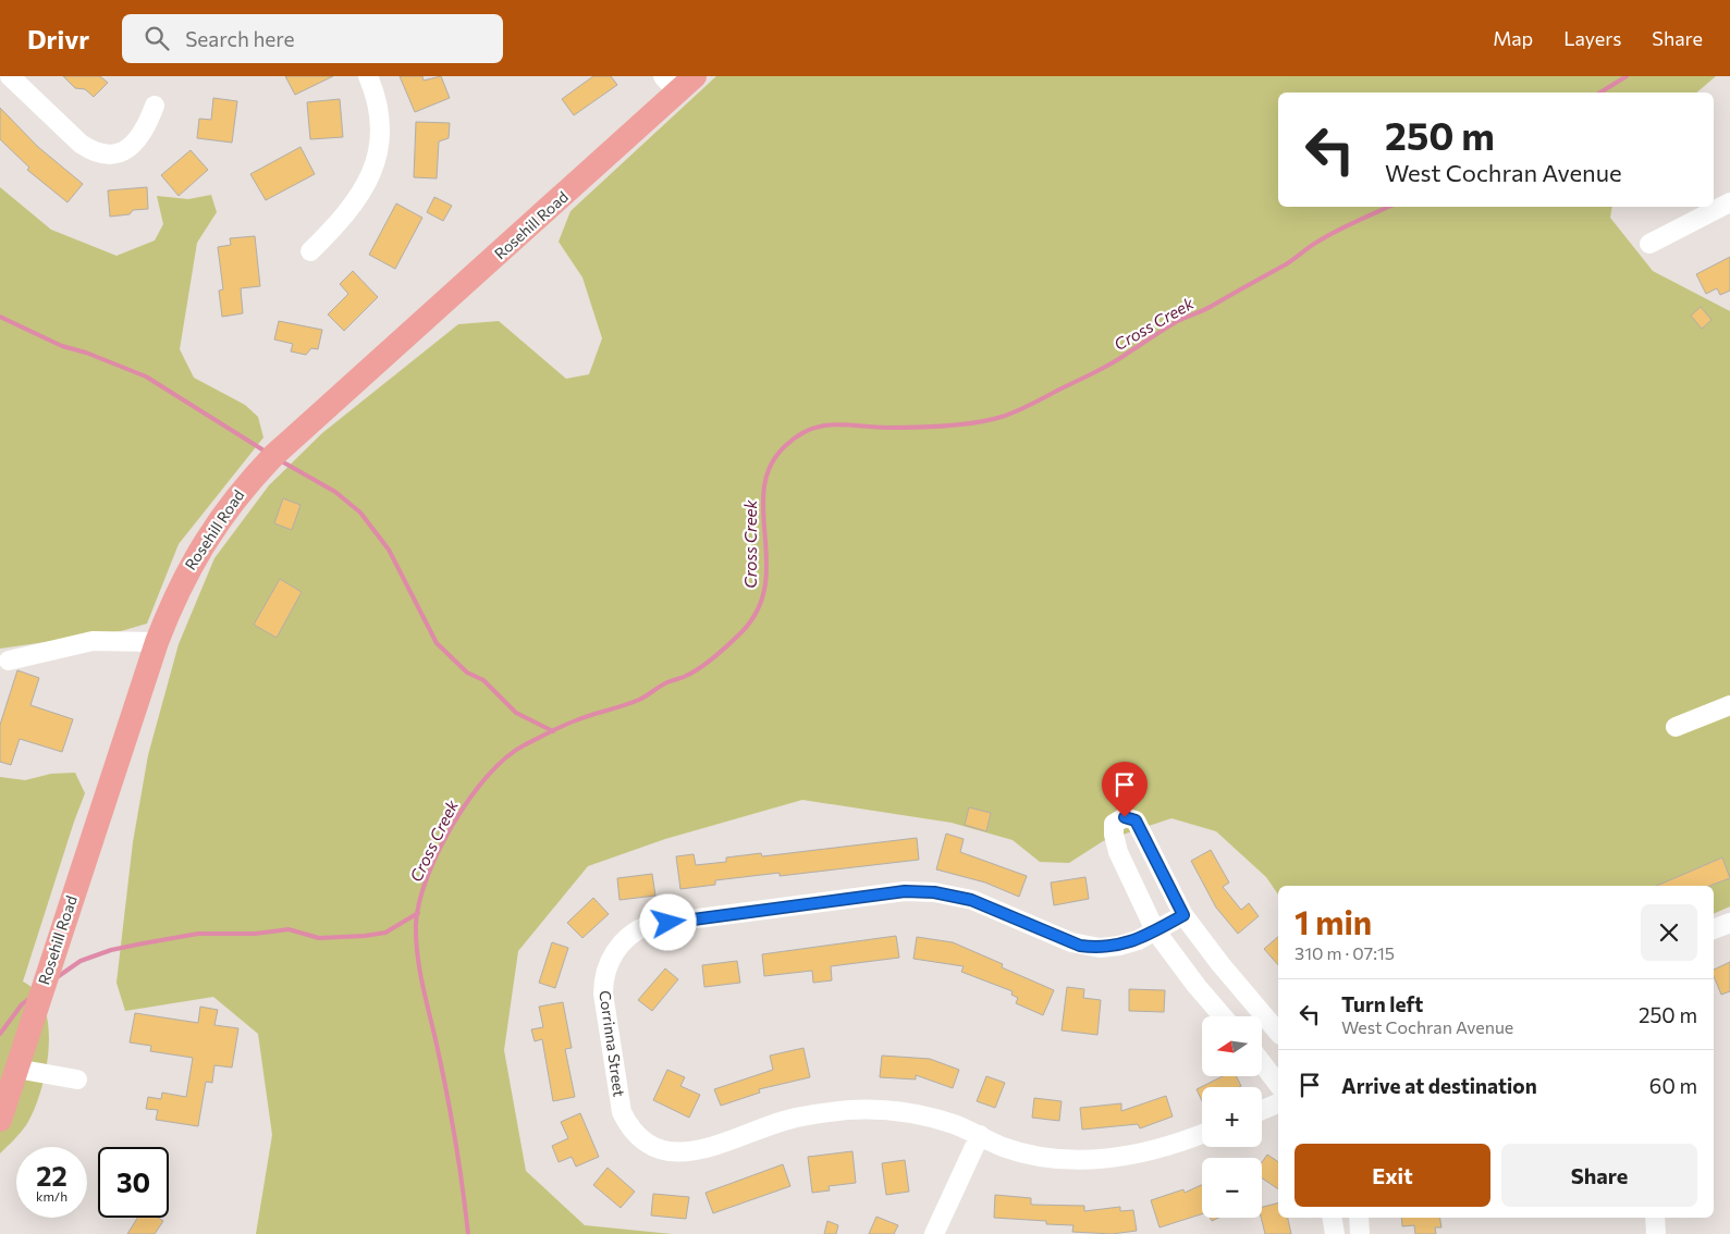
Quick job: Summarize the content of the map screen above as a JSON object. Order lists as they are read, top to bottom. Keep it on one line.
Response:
{"streets":{"main road":["Rosehill Road"],"street":["Corrinna Street"]},"water":["Cross Creek"],"north":"left","page":{"header":"Drivr","search":"Search here","nav":["Map","Layers","Share"],"turn":["250 m","West Cochran Avenue"],"heading":["1 min","310 m · 07:15"],"list":[{"name":"Turn left","note":"West Cochran Avenue","value":"250 m"},{"name":"Arrive at destination","value":"60 m"}],"map_buttons":["+","−"],"buttons":["Exit","Share"],"speed":"22 km/h","limit":"30"}}
